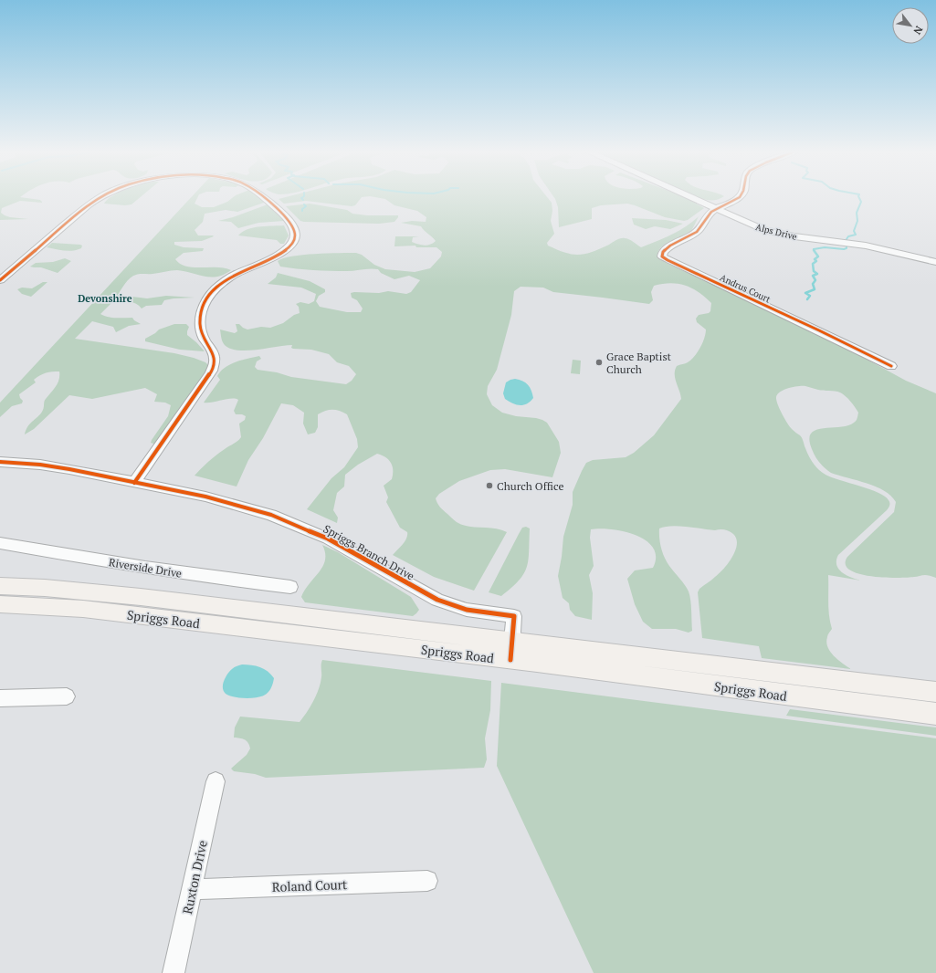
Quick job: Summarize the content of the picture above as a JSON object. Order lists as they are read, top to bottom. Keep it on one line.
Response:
{"streets":{"main road":["Spriggs Road"],"street":["Alps Drive","Andrus Court","Spriggs Branch Drive","Riverside Drive","Ruxton Drive","Roland Court"]},"crossings":[["Alps Drive","Andrus Court"],["Spriggs Branch Drive","Spriggs Road"],["Ruxton Drive","Roland Court"]],"districts":["Devonshire"],"places":["Grace Baptist Church","Church Office"],"north":"bottom right"}
